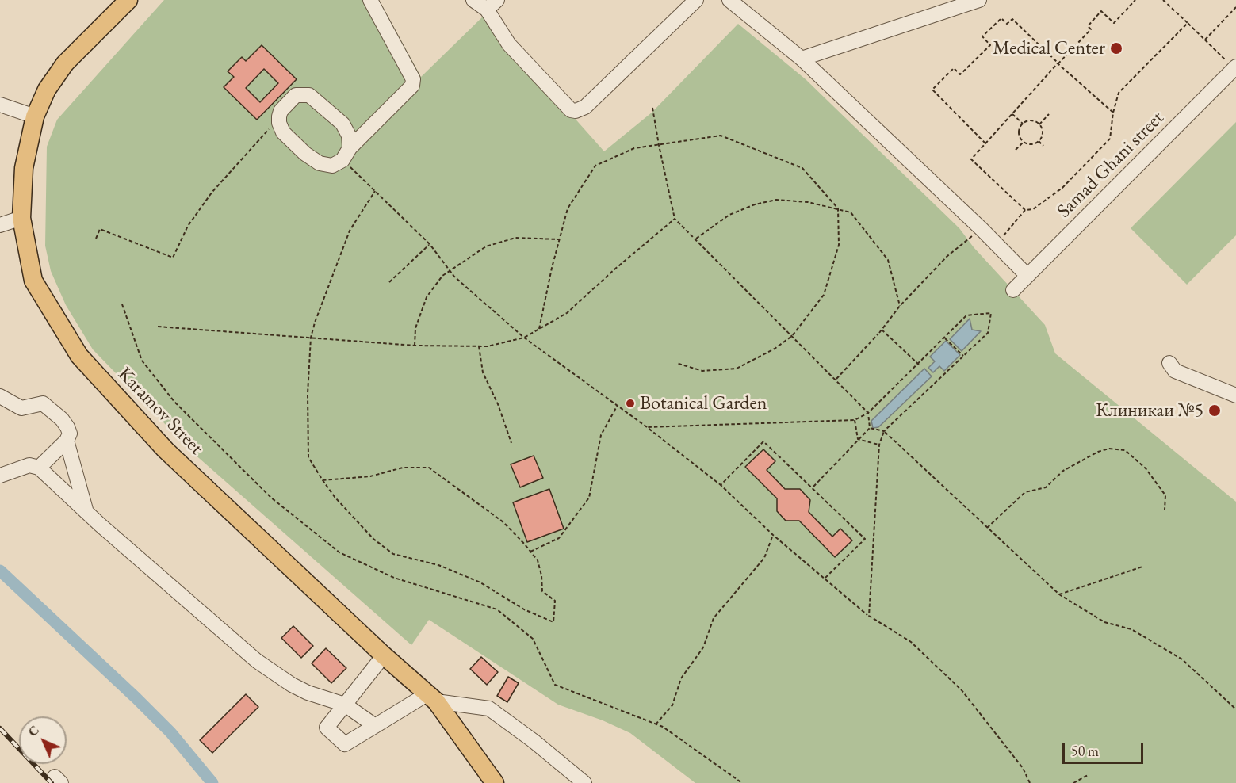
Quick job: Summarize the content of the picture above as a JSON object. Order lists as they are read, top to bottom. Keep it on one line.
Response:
{"streets":{"main road":["Karamov Street"],"street":["Samad Ghani street"]},"places":["Medical Center","Botanical Garden","Клиникаи №5"],"scale_bar":"50 m","north":"top left"}
